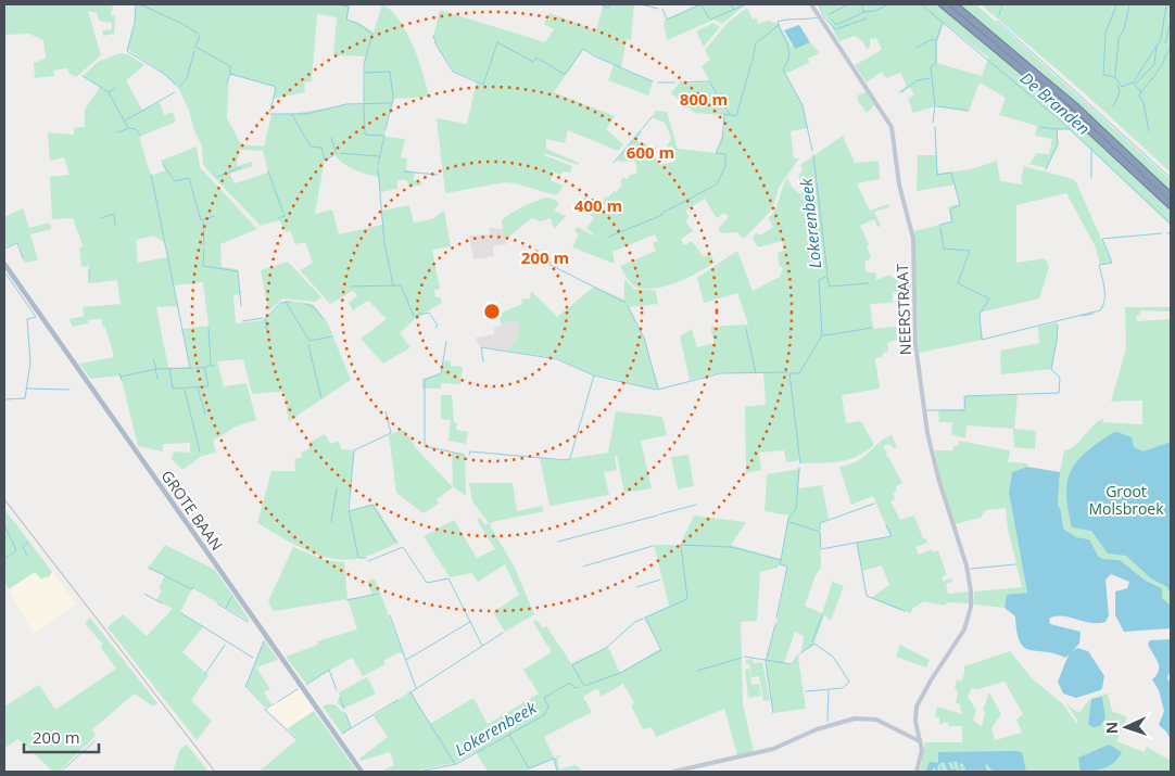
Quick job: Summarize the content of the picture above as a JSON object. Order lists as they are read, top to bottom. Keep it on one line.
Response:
{"streets":{"main road":["GROTE BAAN"],"street":["NEERSTRAAT"]},"water":["De Branden","Lokerenbeek"],"parks":["Groot Molsbroek"],"scale_bar":"200 m","north":"left","rings":["800 m","600 m","400 m","200 m"]}
